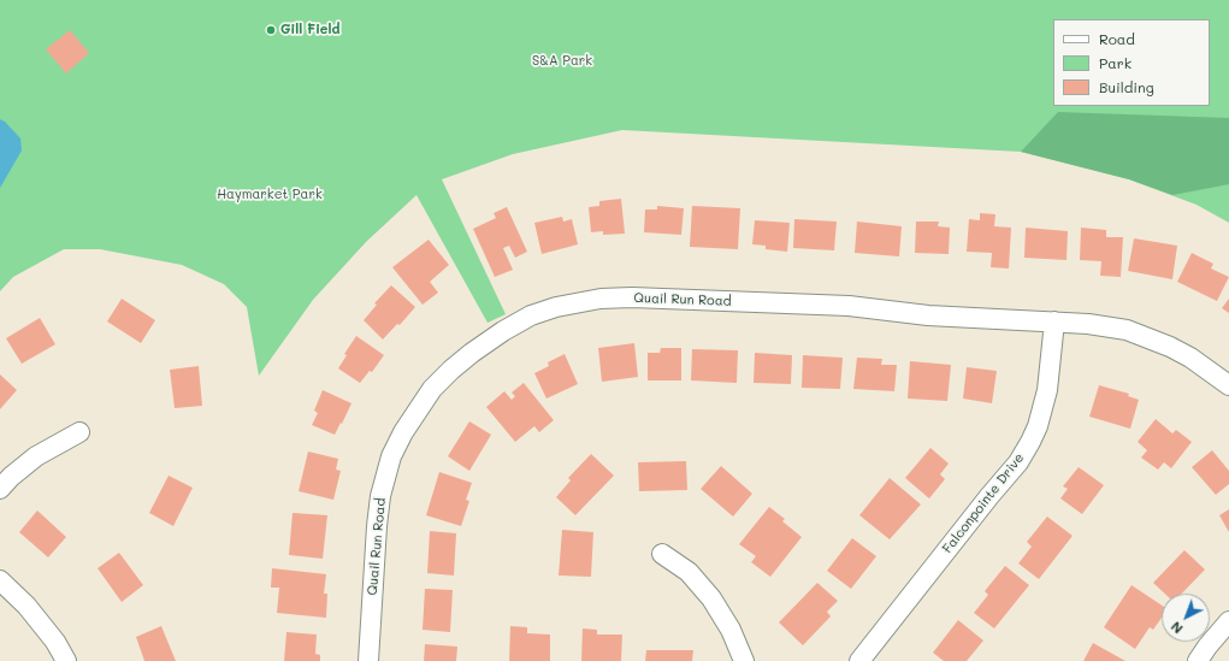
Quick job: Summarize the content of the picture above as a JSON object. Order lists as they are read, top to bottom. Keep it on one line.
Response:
{"streets":{"street":["Quail Run Road","Falconpointe Drive"]},"crossings":[["Quail Run Road","Falconpointe Drive"]],"parks":["S&A Park","Haymarket Park"],"places":["Gill Field"],"legend":["Road","Park","Building"],"north":"bottom left"}
